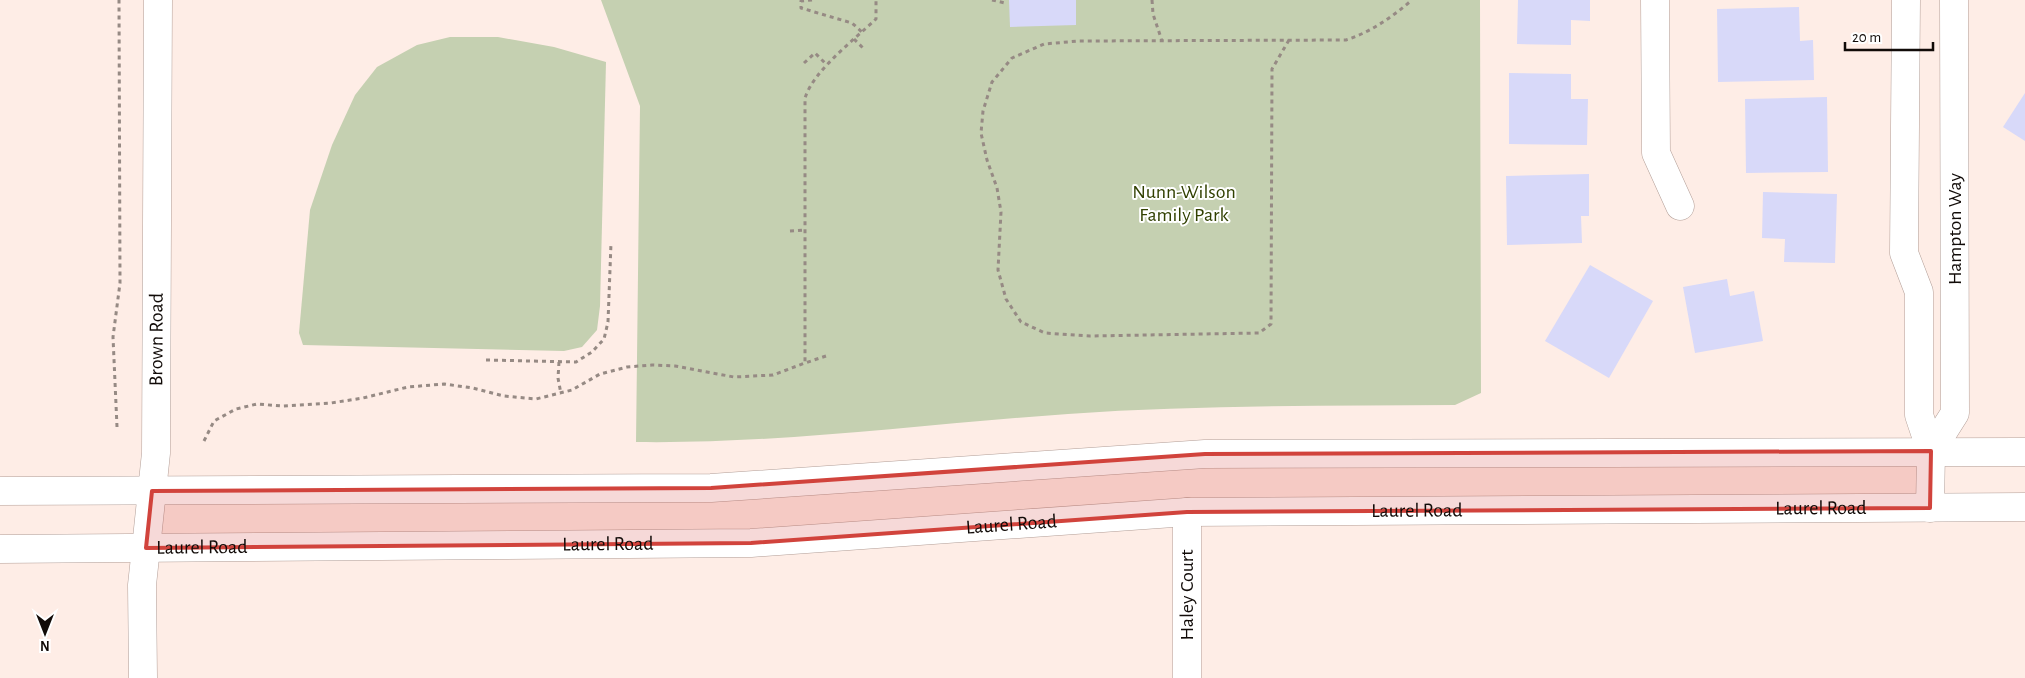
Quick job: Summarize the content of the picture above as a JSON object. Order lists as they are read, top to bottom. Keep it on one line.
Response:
{"streets":{"main road":["Hampton Way","Brown Road","Laurel Road","Haley Court"]},"crossings":[["Hampton Way","Laurel Road"],["Brown Road","Laurel Road"],["Laurel Road","Haley Court"]],"parks":["Nunn-Wilson Family Park"],"scale_bar":"20 m","north":"bottom"}
